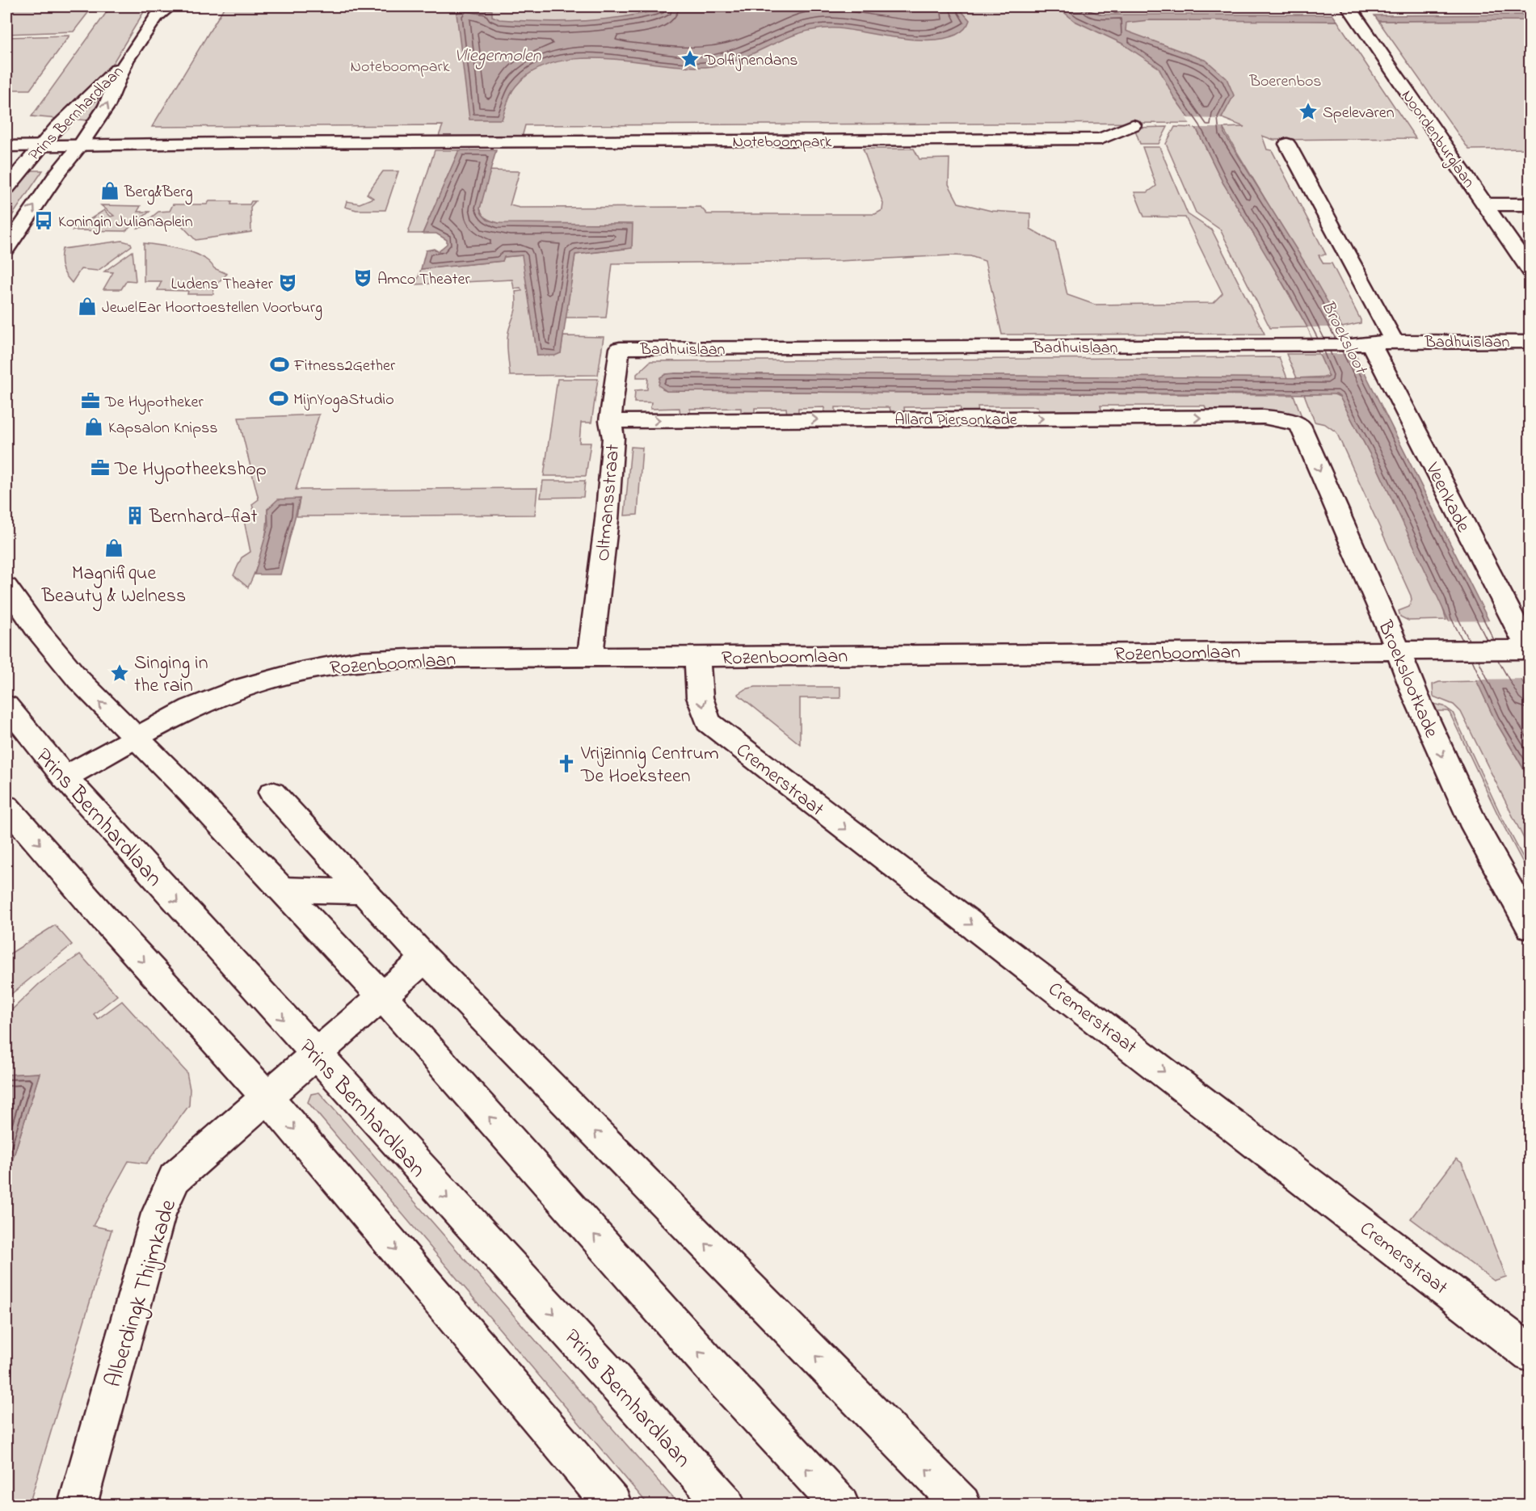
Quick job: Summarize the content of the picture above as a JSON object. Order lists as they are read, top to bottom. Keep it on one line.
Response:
{"streets":{"street":["Prins Bernhardlaan","Noordenburglaan","Noteboompark","Badhuislaan","Allard Piersonkade","Veenkade","Oltmansstraat","Rozenboomlaan","Broekslootkade","Cremerstraat","Alberdingk Thijmkade"]},"crossings":[["Prins Bernhardlaan","Noteboompark"],["Prins Bernhardlaan","Rozenboomlaan"],["Prins Bernhardlaan","Alberdingk Thijmkade"],["Badhuislaan","Veenkade"],["Badhuislaan","Oltmansstraat"],["Allard Piersonkade","Oltmansstraat"],["Allard Piersonkade","Broekslootkade"],["Veenkade","Rozenboomlaan"],["Oltmansstraat","Rozenboomlaan"],["Rozenboomlaan","Broekslootkade"],["Rozenboomlaan","Cremerstraat"]],"one_way":["Allard Piersonkade","Broekslootkade","Cremerstraat"],"water":["Vliegermolen","Broeksloot"],"parks":["Noteboompark","Boerenbos"],"places":{"place":["Dolfijnendans","Spelevaren","Singing in the rain"],"shop":["Berg&Berg","JewelEar Hoortoestellen Voorburg","Kapsalon Knipss","Magnifique Beauty & Welness"],"bus stop":["Koningin Julianaplein"],"theatre":["Amco Theater","Ludens Theater"],"sports":["Fitness2Gether","MijnYogaStudio"],"office":["De Hypotheker","De Hypotheekshop"],"building":["Bernhard-flat"],"church":["Vrijzinnig Centrum De Hoeksteen"]}}
